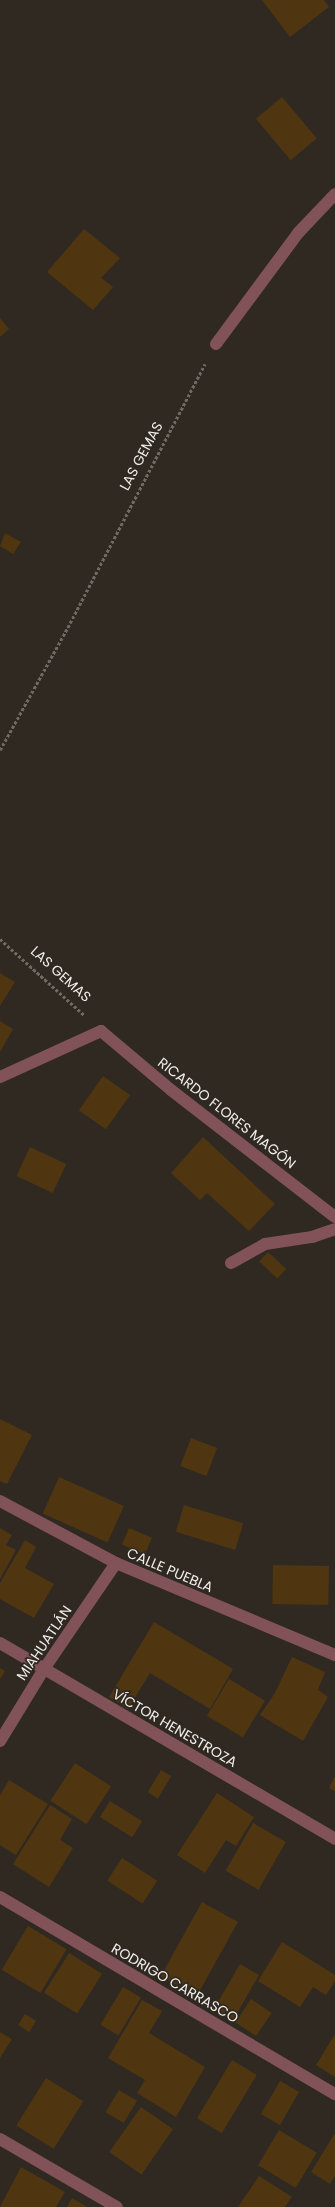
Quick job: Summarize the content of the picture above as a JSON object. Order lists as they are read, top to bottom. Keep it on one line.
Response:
{"streets":{"street":["RICARDO FLORES MAGÓN","CALLE PUEBLA","MIAHUATLÁN","VÍCTOR HENESTROZA","RODRIGO CARRASCO"],"path":["LAS GEMAS"]},"crossings":[["LAS GEMAS","RICARDO FLORES MAGÓN"],["CALLE PUEBLA","MIAHUATLÁN"],["MIAHUATLÁN","VÍCTOR HENESTROZA"]]}
